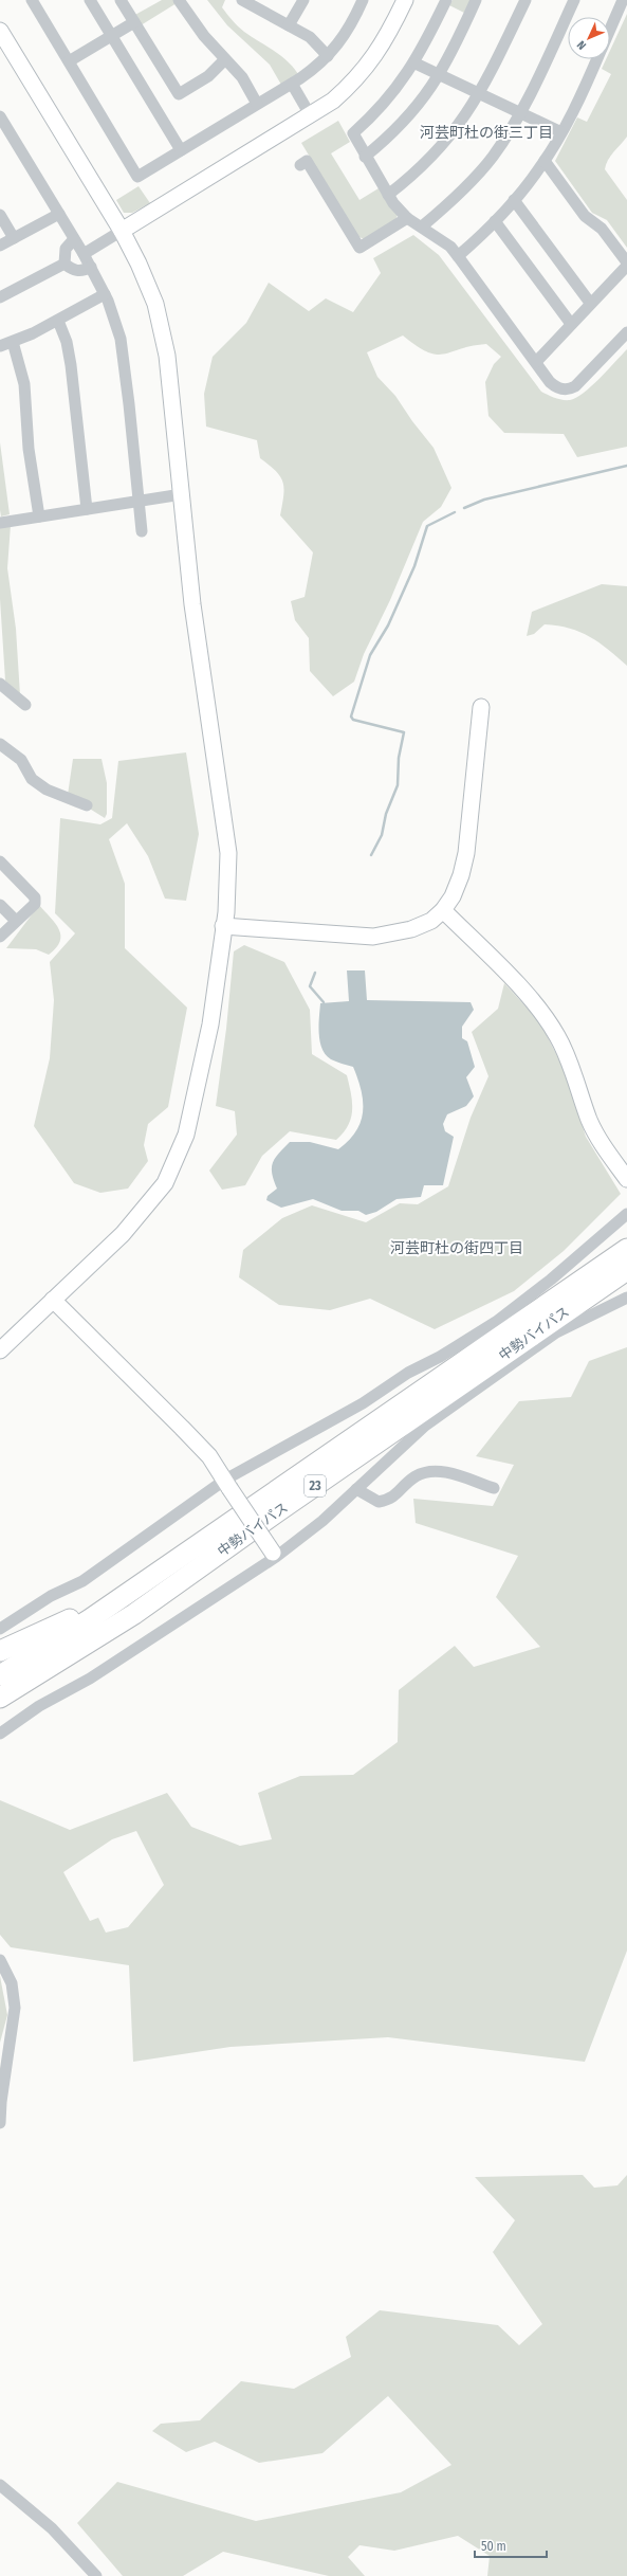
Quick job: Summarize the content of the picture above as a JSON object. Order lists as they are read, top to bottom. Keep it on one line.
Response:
{"streets":{"highway":["中勢バイパス","23"]},"districts":["河芸町杜の街三丁目","河芸町杜の街四丁目"],"scale_bar":"50 m","north":"bottom left"}
